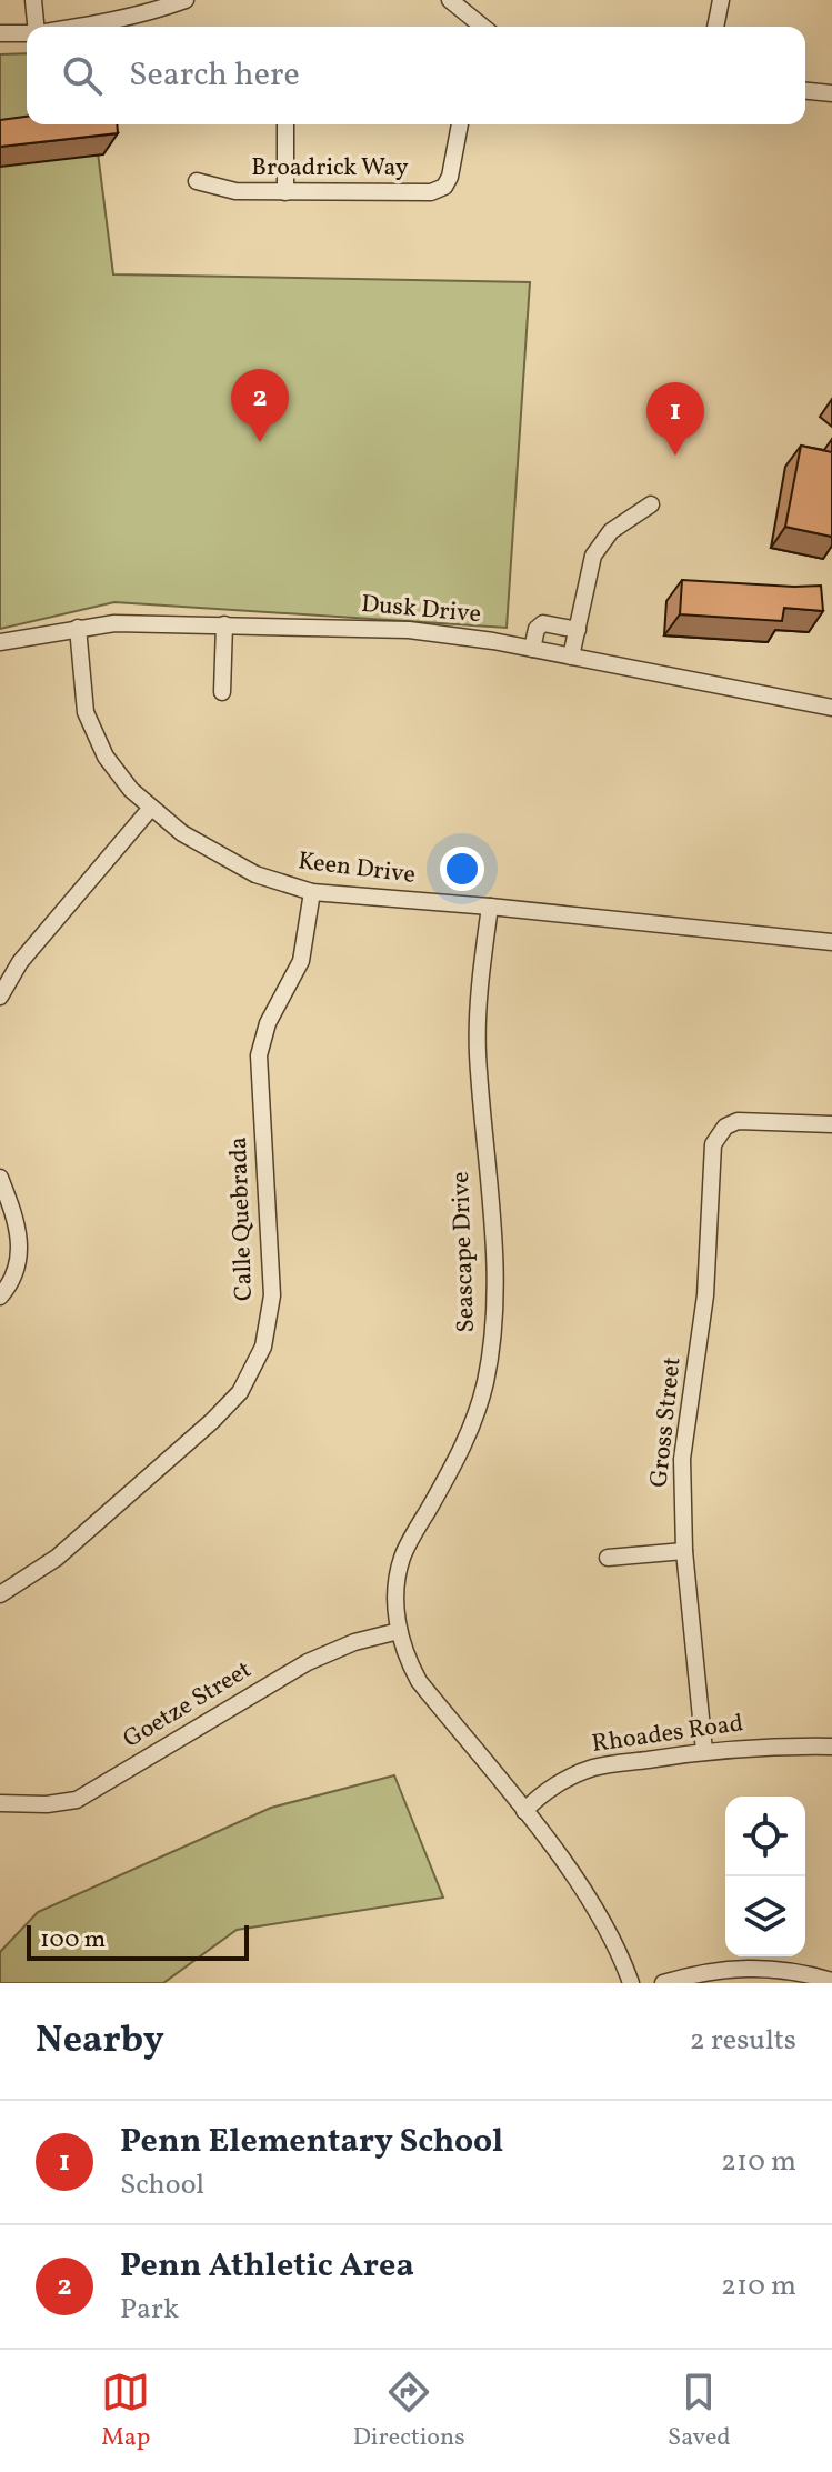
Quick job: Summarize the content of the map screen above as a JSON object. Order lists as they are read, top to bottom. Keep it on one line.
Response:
{"streets":{"street":["Broadrick Way","Dusk Drive","Keen Drive","Calle Quebrada","Seascape Drive","Gross Street","Goetze Street","Rhoades Road"]},"crossings":[["Dusk Drive","Keen Drive"],["Keen Drive","Calle Quebrada"],["Keen Drive","Seascape Drive"],["Seascape Drive","Goetze Street"],["Seascape Drive","Rhoades Road"],["Gross Street","Rhoades Road"]],"scale_bar":"100 m","page":{"search":"Search here","pins":["2","1"],"scale":"100 m","heading":["Nearby","2 results"],"list":[{"mark":"1","name":"Penn Elementary School","note":"School","value":"210 m"},{"mark":"2","name":"Penn Athletic Area","note":"Park","value":"210 m"}],"nav":["Map","Directions","Saved"]}}
